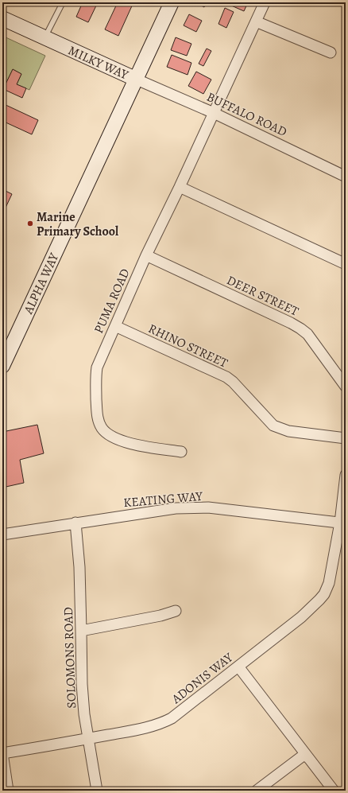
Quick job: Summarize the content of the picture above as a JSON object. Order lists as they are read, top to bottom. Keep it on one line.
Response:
{"streets":{"street":["MILKY WAY","BUFFALO ROAD","ALPHA WAY","DEER STREET","PUMA ROAD","RHINO STREET","KEATING WAY","SOLOMONS ROAD","ADONIS WAY"]},"crossings":[["MILKY WAY","BUFFALO ROAD"],["MILKY WAY","ALPHA WAY"],["BUFFALO ROAD","ALPHA WAY"],["BUFFALO ROAD","PUMA ROAD"],["DEER STREET","PUMA ROAD"],["PUMA ROAD","RHINO STREET"],["KEATING WAY","SOLOMONS ROAD"],["KEATING WAY","ADONIS WAY"],["SOLOMONS ROAD","ADONIS WAY"]],"places":["Marine Primary School"]}
